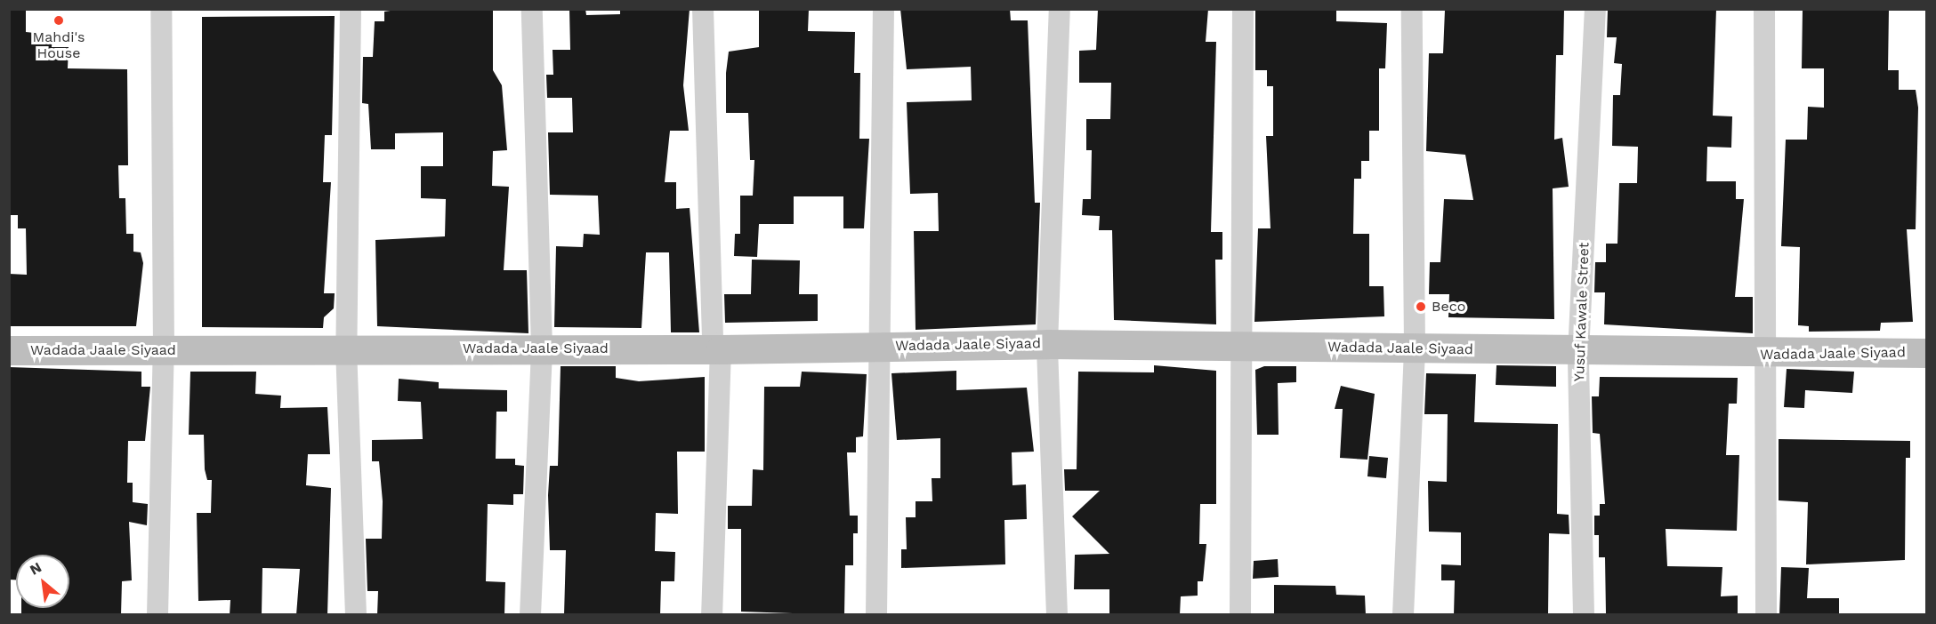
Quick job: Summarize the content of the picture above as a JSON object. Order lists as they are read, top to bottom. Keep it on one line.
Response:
{"streets":{"main road":["Wadada Jaale Siyaad"],"street":["Yusuf Kawale Street"]},"crossings":[["Yusuf Kawale Street","Wadada Jaale Siyaad"]],"places":["Mahdi's House","Beco"],"north":"top left"}
